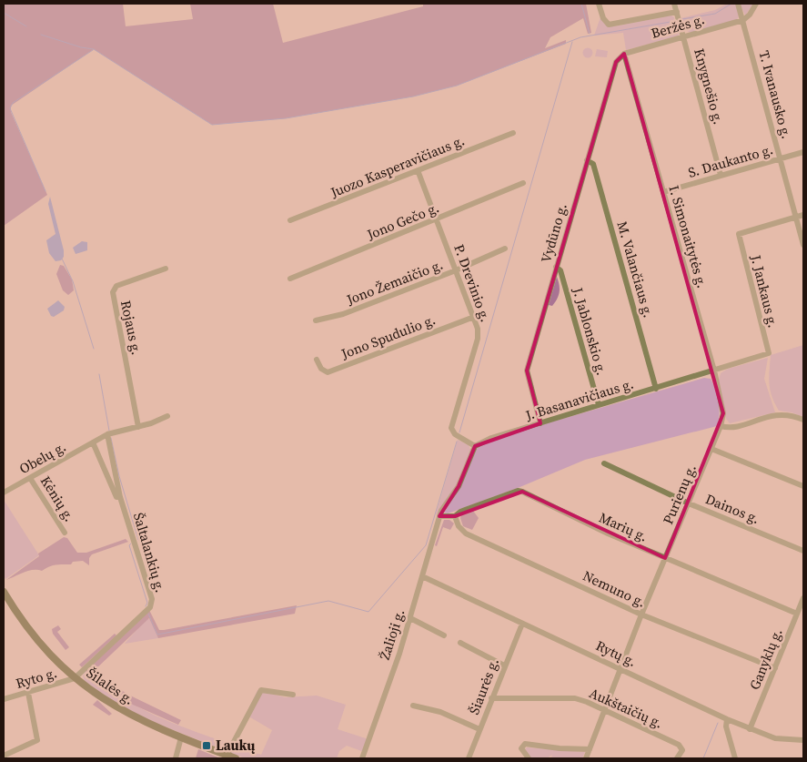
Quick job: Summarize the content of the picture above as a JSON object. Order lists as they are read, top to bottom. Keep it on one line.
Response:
{"streets":{"main road":["Šilalės g."],"street":["Beržės g.","Knygnešio g.","T. Ivanausko g.","S. Daukanto g.","Juozo Kasperavičiaus g.","Jono Gečo g.","Vydūno g.","I. Simonaitytės g.","M. Valančiaus g.","Jono Žemaičio g.","P. Drevinio g.","J. Jankaus g.","Rojaus g.","J. Jablonskio g.","Jono Spudulio g.","J. Basanavičiaus g.","Obelų g.","Purienų g.","Kėnių g.","Dainos g.","Marių g.","Šaltalankių g.","Nemuno g.","Žalioji g.","Rytų g.","Ganyklų g.","Ryto g.","Šiaurės g.","Aukštaičių g."]},"crossings":[["Beržės g.","Knygnešio g."],["Beržės g.","T. Ivanausko g."],["Beržės g.","Vydūno g."],["Beržės g.","I. Simonaitytės g."],["Knygnešio g.","S. Daukanto g."],["T. Ivanausko g.","S. Daukanto g."],["T. Ivanausko g.","J. Jankaus g."],["S. Daukanto g.","I. Simonaitytės g."],["Juozo Kasperavičiaus g.","P. Drevinio g."],["Jono Gečo g.","P. Drevinio g."],["Vydūno g.","I. Simonaitytės g."],["Vydūno g.","M. Valančiaus g."],["Vydūno g.","J. Jablonskio g."],["Vydūno g.","J. Basanavičiaus g."],["I. Simonaitytės g.","J. Basanavičiaus g."],["I. Simonaitytės g.","Purienų g."],["M. Valančiaus g.","J. Basanavičiaus g."],["Jono Žemaičio g.","P. Drevinio g."],["P. Drevinio g.","Jono Spudulio g."],["P. Drevinio g.","J. Basanavičiaus g."],["J. Jankaus g.","J. Basanavičiaus g."],["J. Jablonskio g.","J. Basanavičiaus g."],["Obelų g.","Kėnių g."],["Obelų g.","Šaltalankių g."],["Purienų g.","Dainos g."],["Purienų g.","Marių g."],["Purienų g.","Nemuno g."],["Purienų g.","Rytų g."],["Purienų g.","Aukštaičių g."],["Marių g.","Nemuno g."],["Marių g.","Žalioji g."],["Marių g.","Ganyklų g."],["Šaltalankių g.","Ryto g."],["Šaltalankių g.","Šilalės g."],["Nemuno g.","Ganyklų g."],["Žalioji g.","Rytų g."],["Rytų g.","Ganyklų g."],["Rytų g.","Šiaurės g."],["Ryto g.","Šilalės g."],["Šiaurės g.","Aukštaičių g."]],"places":{"transit":["Laukų"]}}
